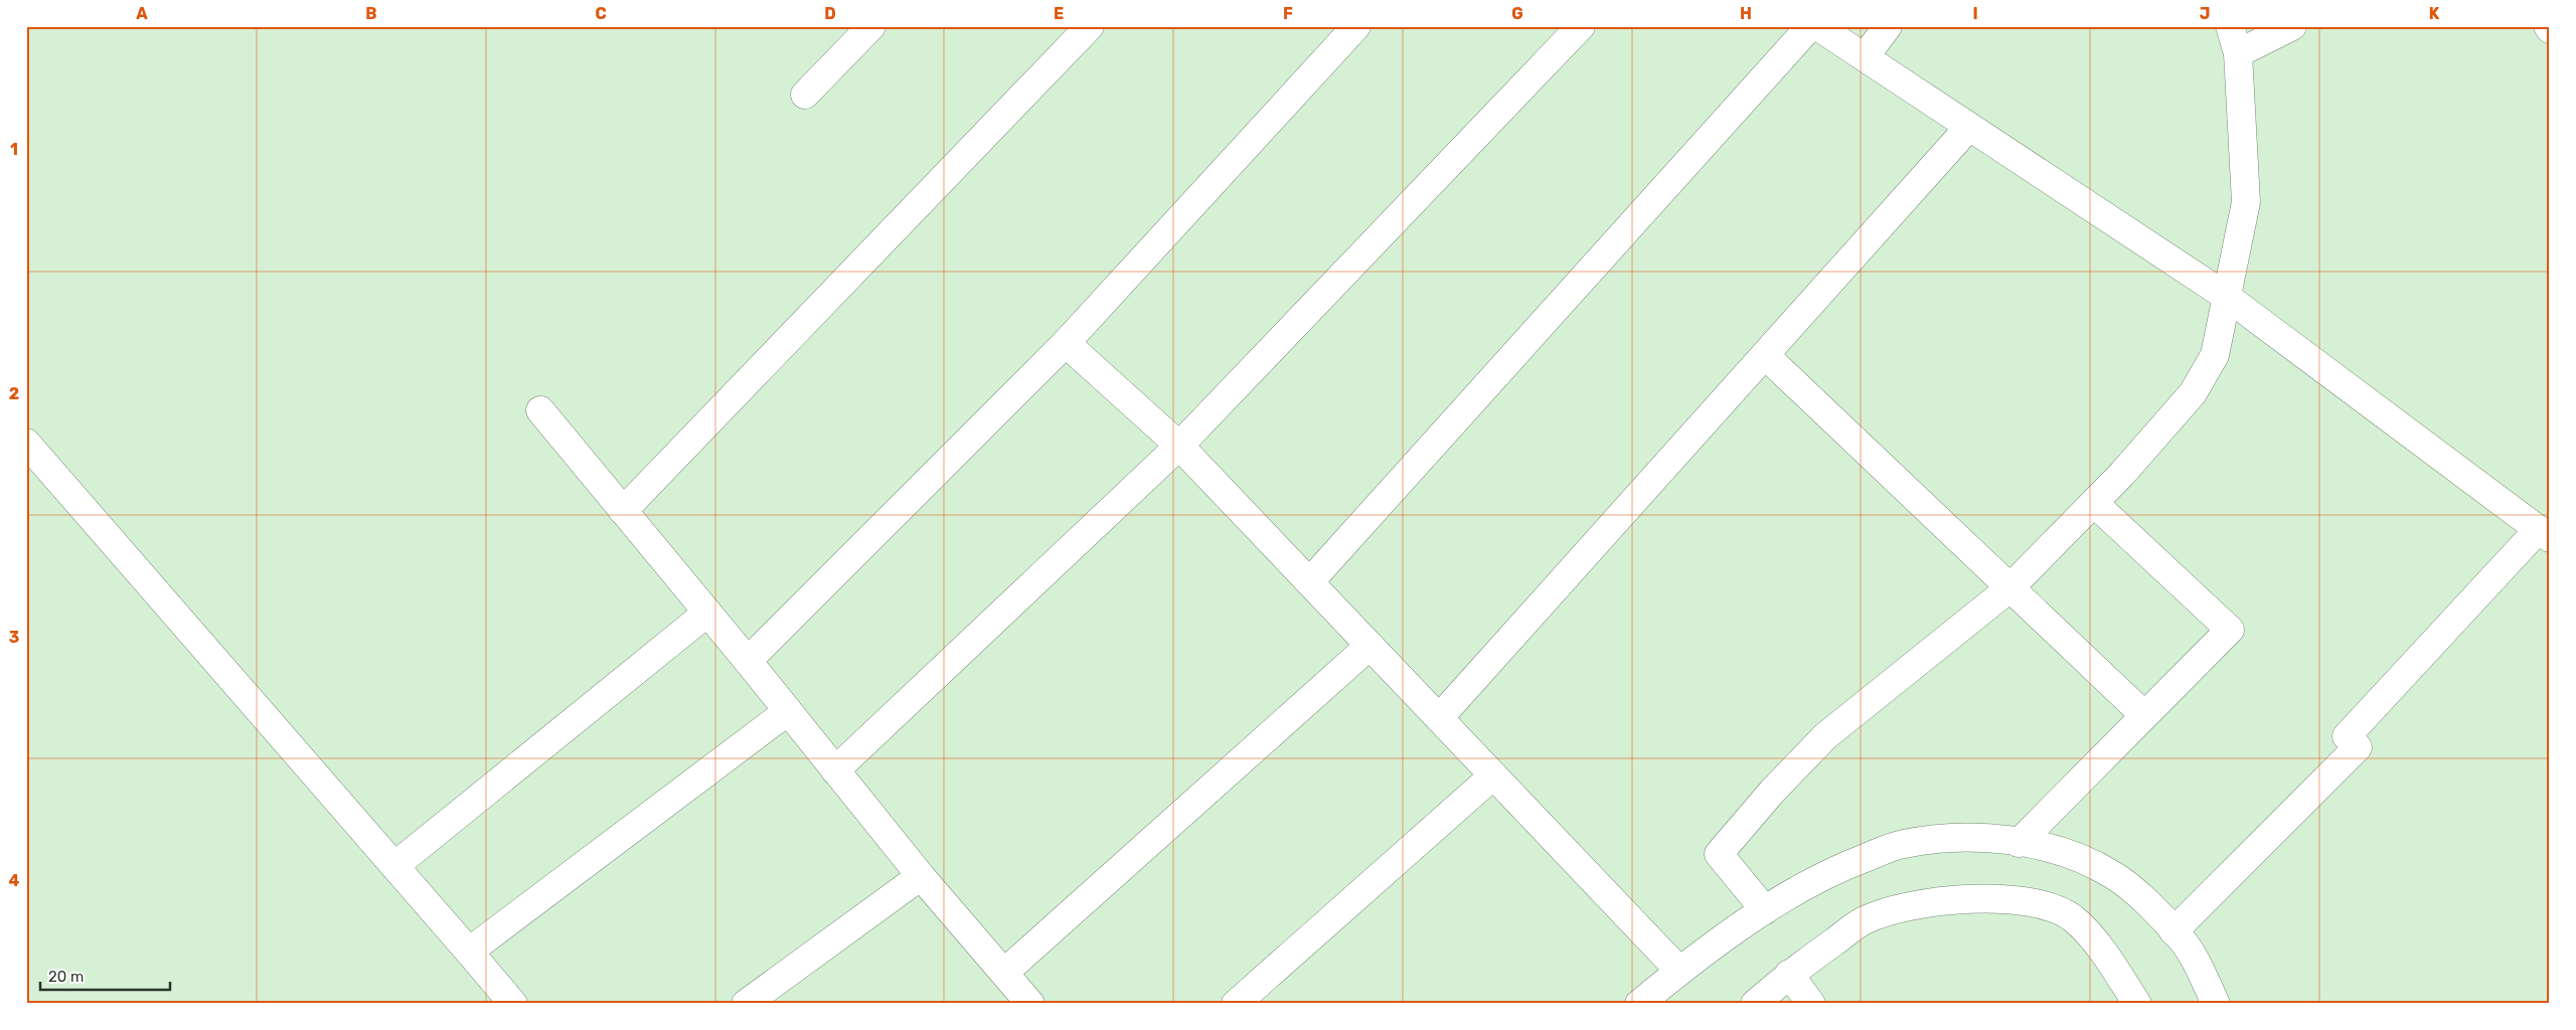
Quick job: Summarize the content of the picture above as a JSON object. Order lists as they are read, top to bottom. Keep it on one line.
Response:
{"scale_bar":"20 m","grid":{"columns":["A","B","C","D","E","F","G","H","I","J","K"],"rows":["1","2","3","4"]}}
